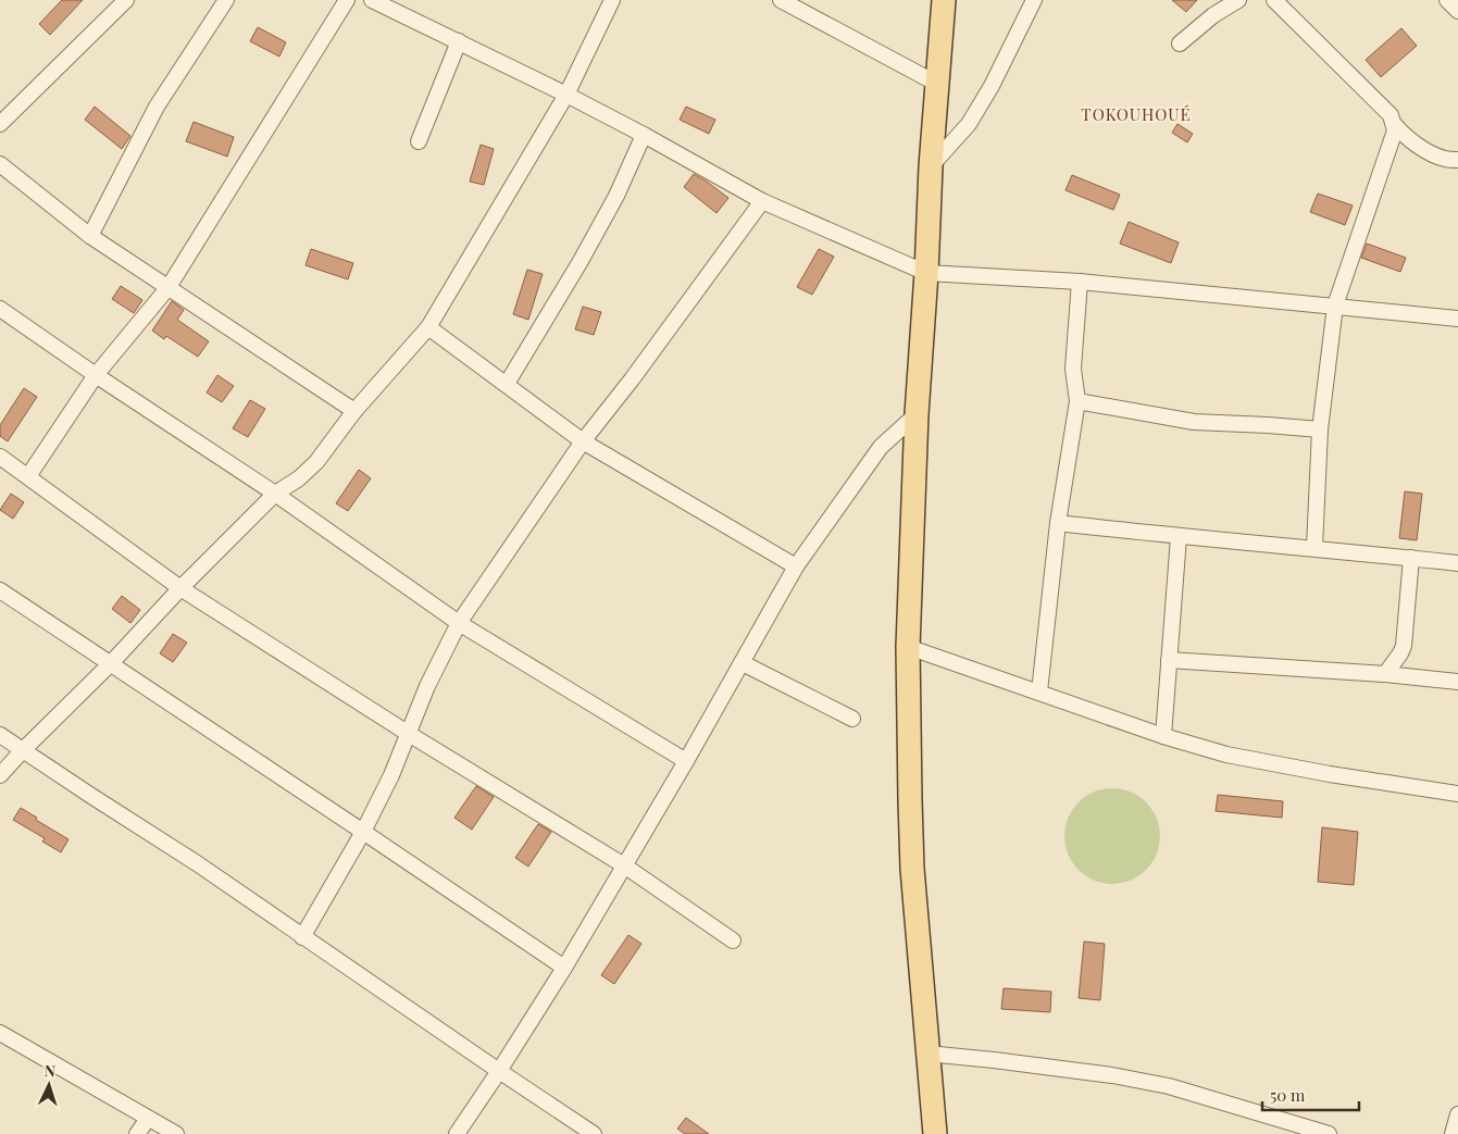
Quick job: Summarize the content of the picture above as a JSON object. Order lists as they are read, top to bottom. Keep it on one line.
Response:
{"districts":["TOKOUHOUÉ"],"scale_bar":"50 m","north":"top"}
